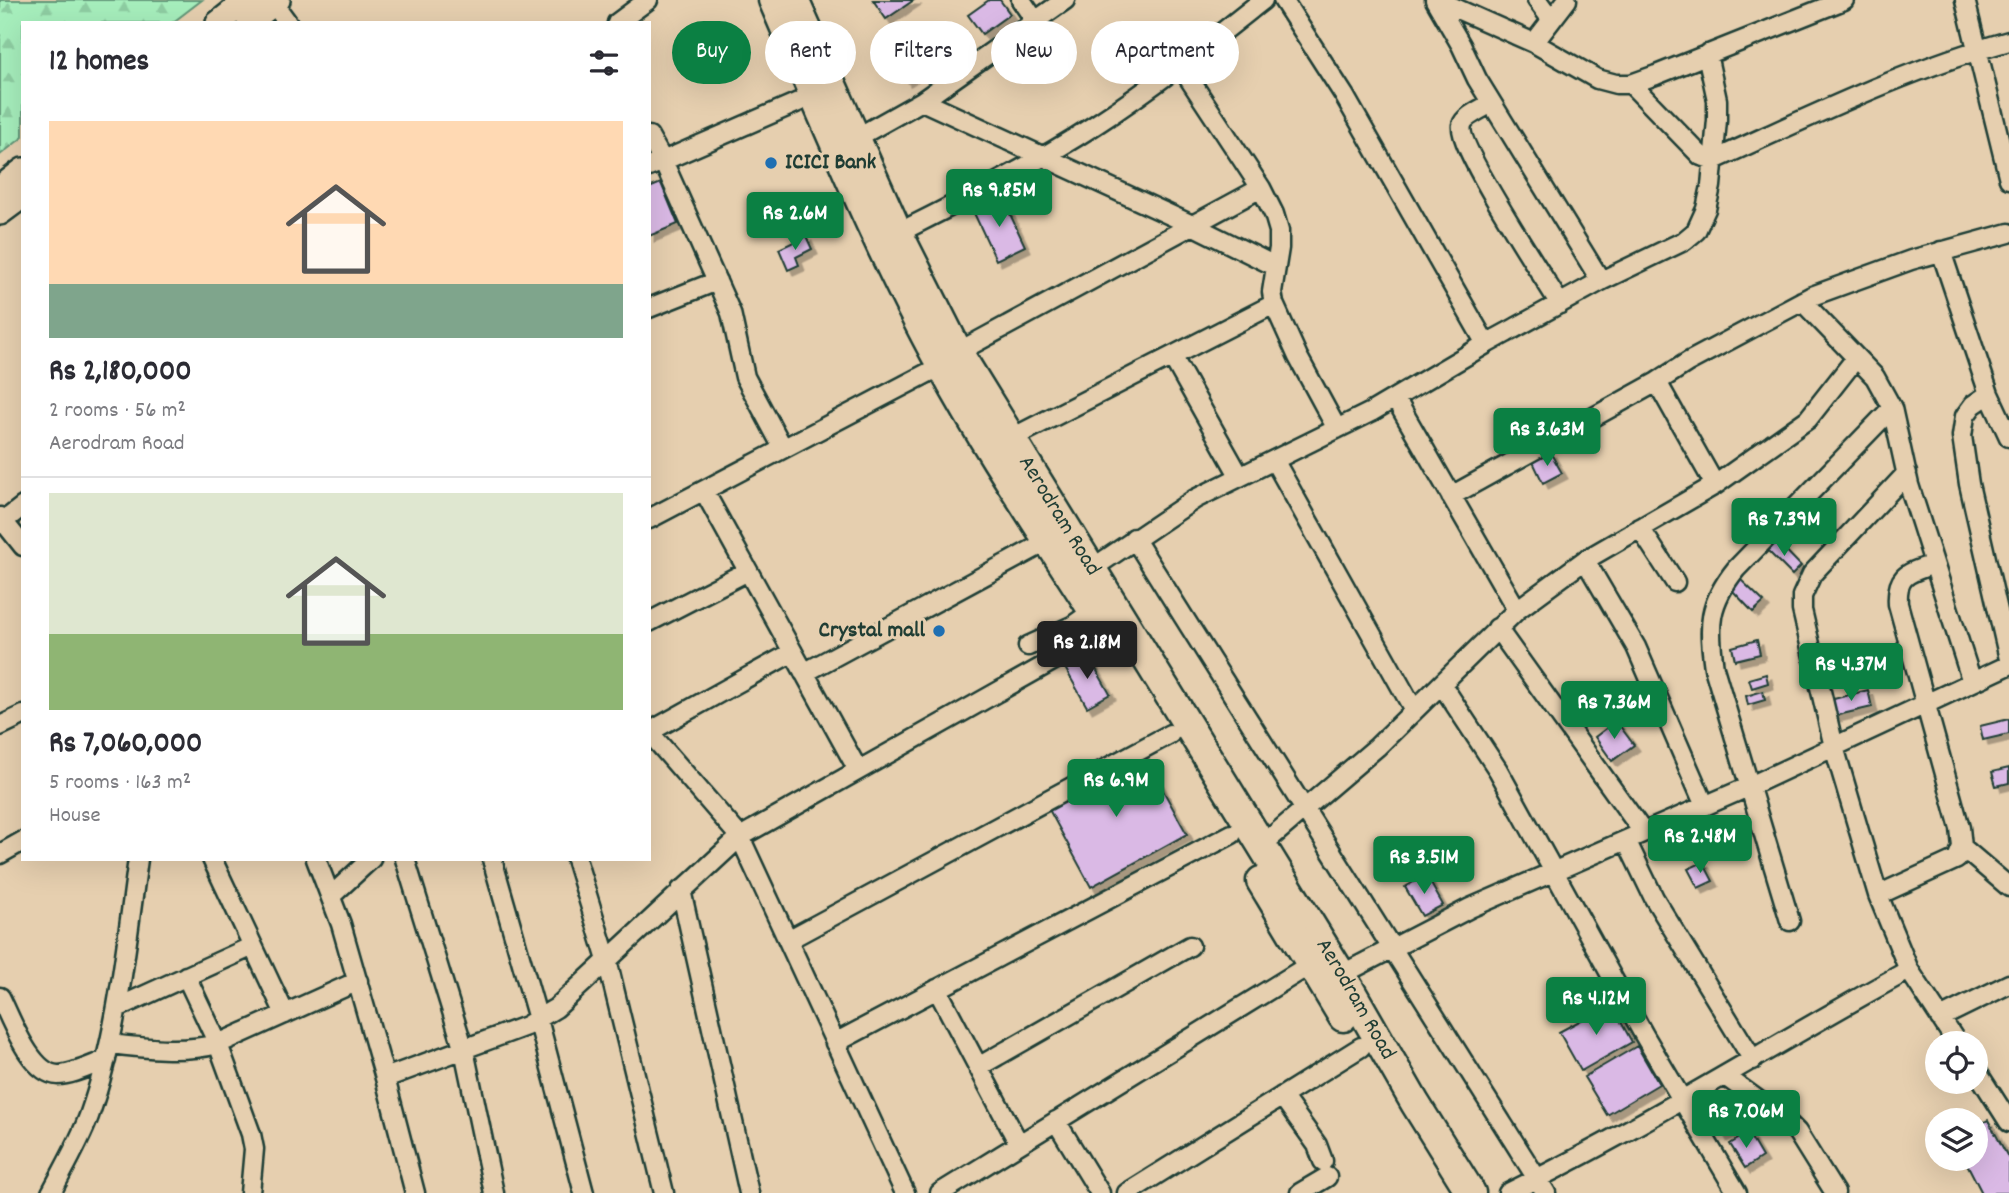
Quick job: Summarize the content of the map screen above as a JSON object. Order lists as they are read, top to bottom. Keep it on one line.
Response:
{"streets":{"main road":["Aerodram Road"]},"places":["ICICI Bank","Crystal mall"],"page":{"chip":["Buy","Rent","Filters","New","Apartment"],"heading":"12 homes","list":[{"name":"Rs 2,180,000","note":"2 rooms · 56 m² · Aerodram Road"},{"name":"Rs 7,060,000","note":"5 rooms · 163 m² · House"}],"price":["Rs 9.85M","Rs 2.6M","Rs 3.63M","Rs 7.39M","Rs 2.18M","Rs 4.37M","Rs 7.36M","Rs 6.9M","Rs 2.48M","Rs 3.51M","Rs 4.12M","Rs 7.06M"]}}
